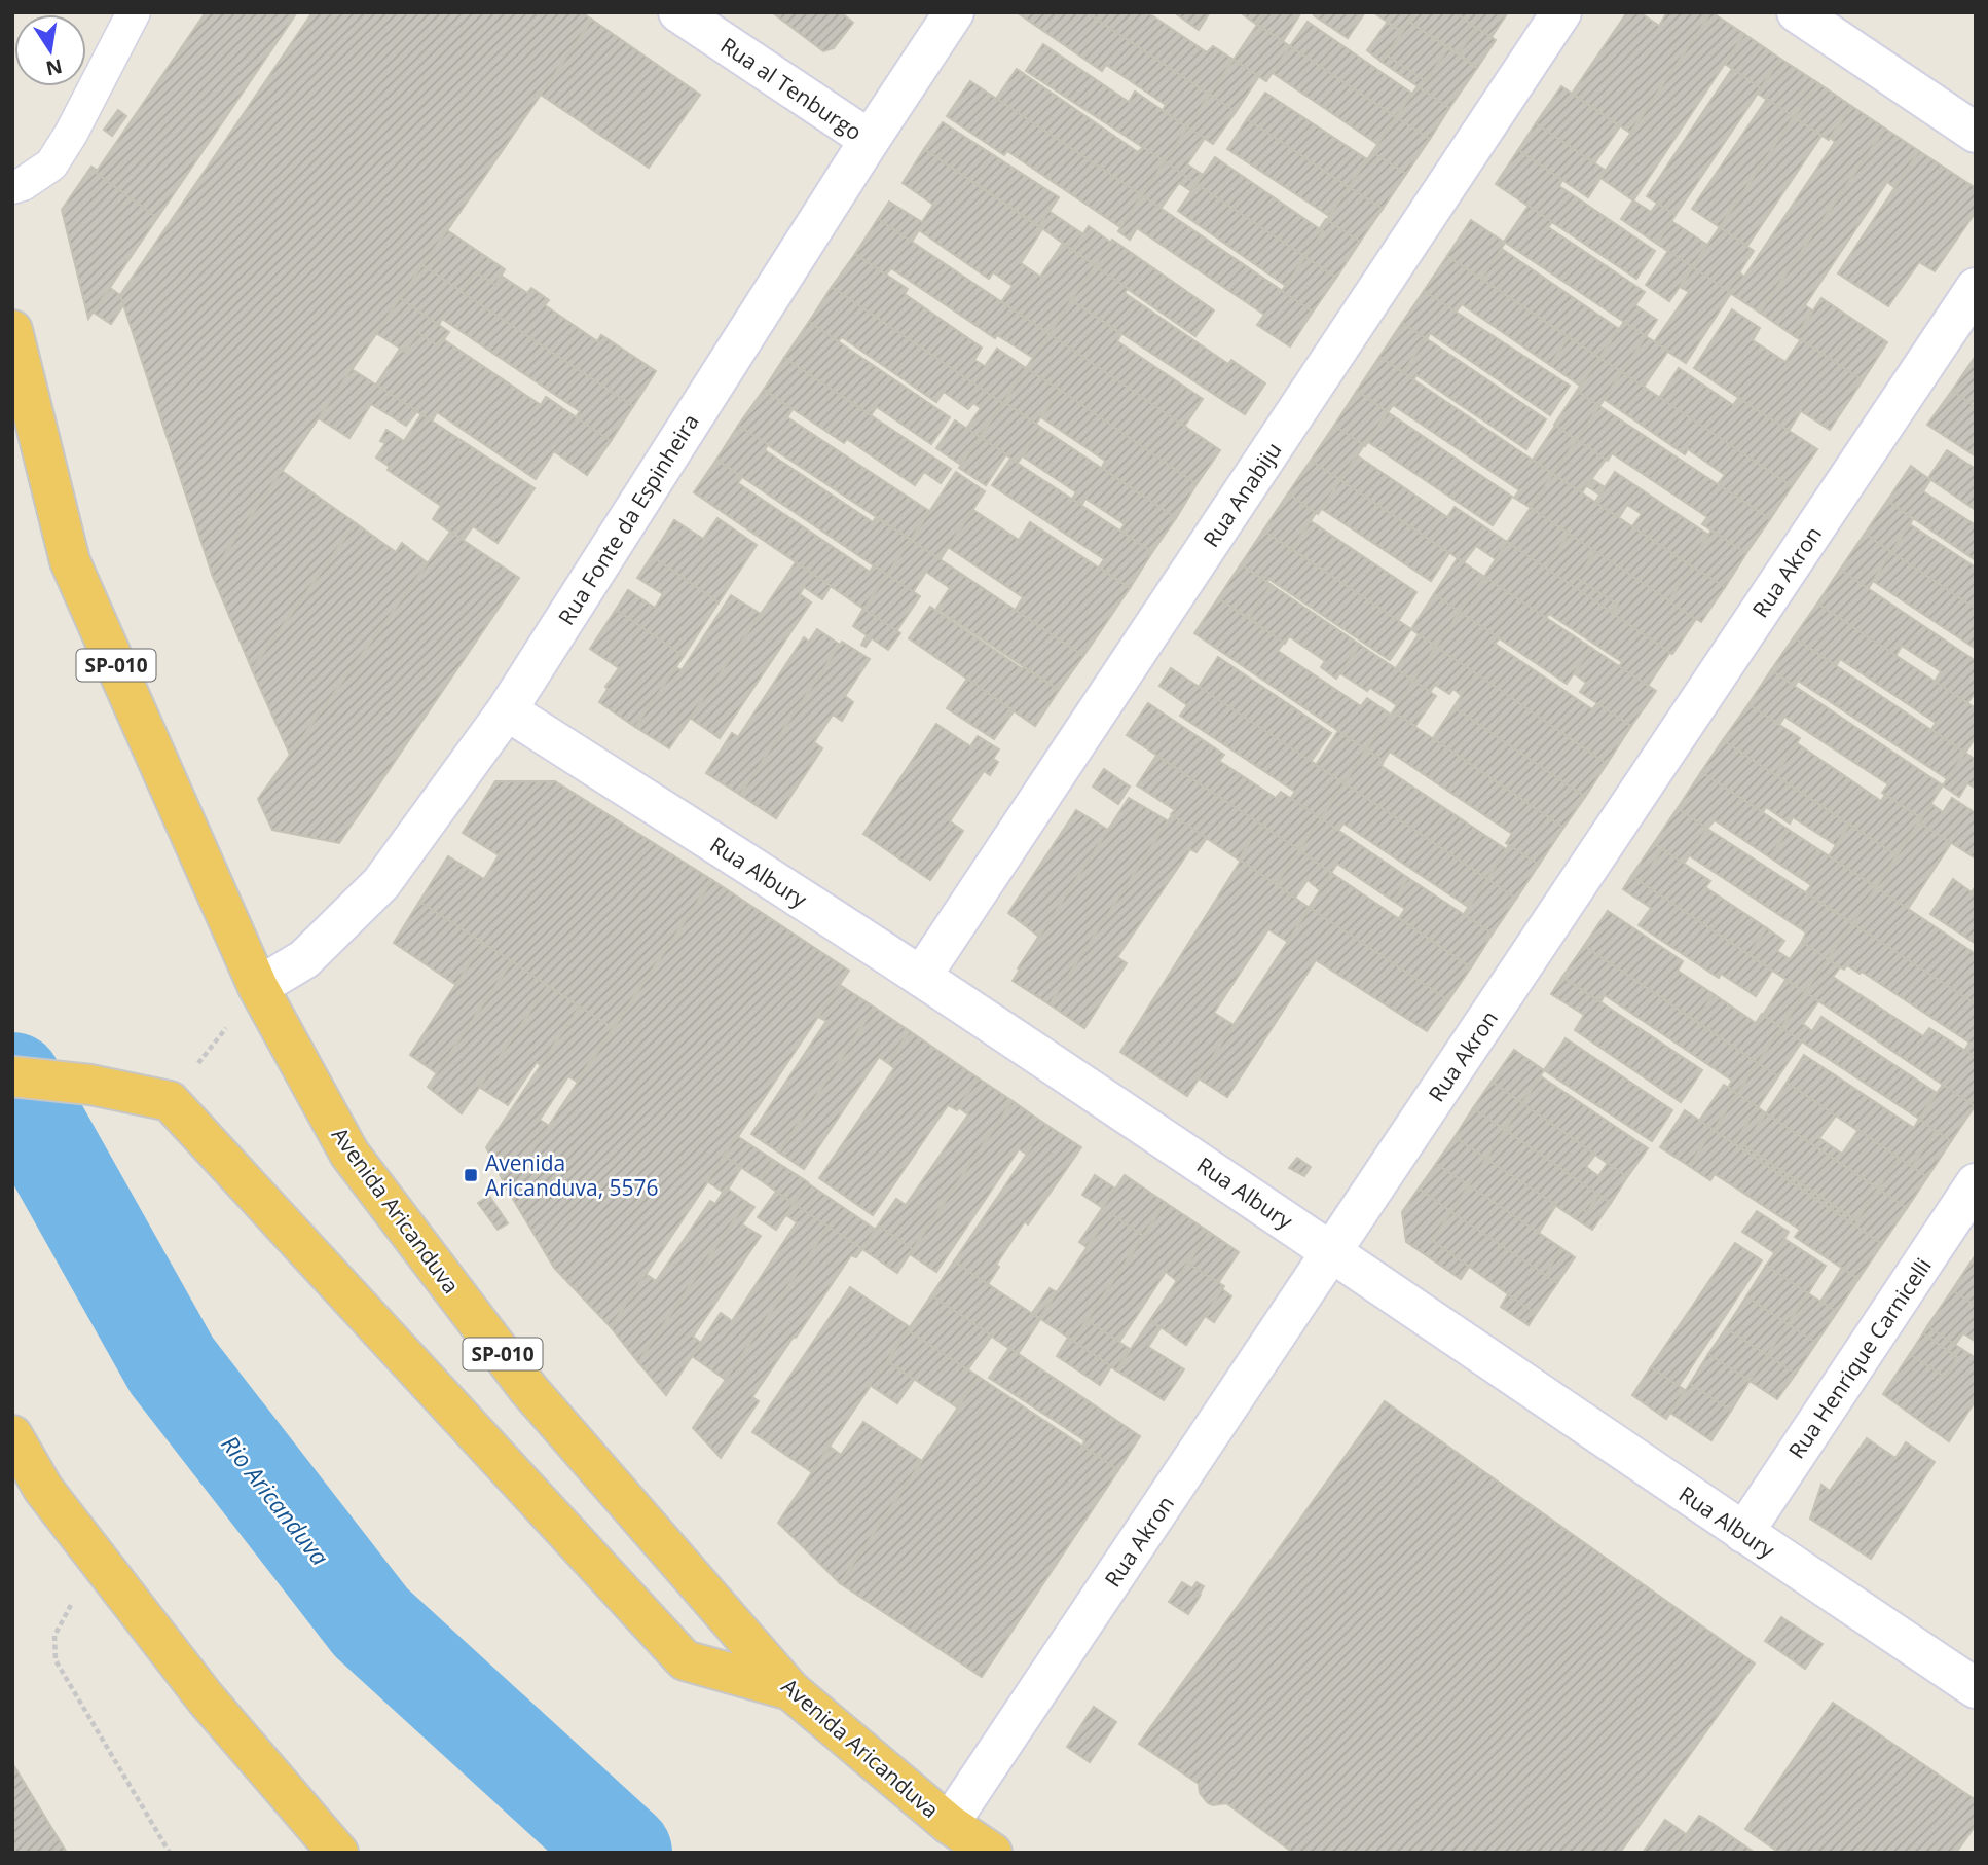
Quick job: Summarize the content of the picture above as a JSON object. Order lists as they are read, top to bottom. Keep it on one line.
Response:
{"streets":{"highway":["SP-010","Avenida Aricanduva"],"street":["Rua al Tenburgo","Rua Anabiju","Rua Fonte da Espinheira","Rua Akron","Rua Albury","Rua Henrique Carnicelli"]},"crossings":[["Rua al Tenburgo","Rua Fonte da Espinheira"],["Rua Anabiju","Rua Albury"],["Rua Fonte da Espinheira","Rua Albury"],["Rua Fonte da Espinheira","Avenida Aricanduva"],["Rua Akron","Rua Albury"],["Rua Akron","Avenida Aricanduva"],["Rua Albury","Rua Henrique Carnicelli"]],"water":["Rio Aricanduva"],"places":{"transit":["Avenida Aricanduva, 5576"]},"north":"bottom"}
